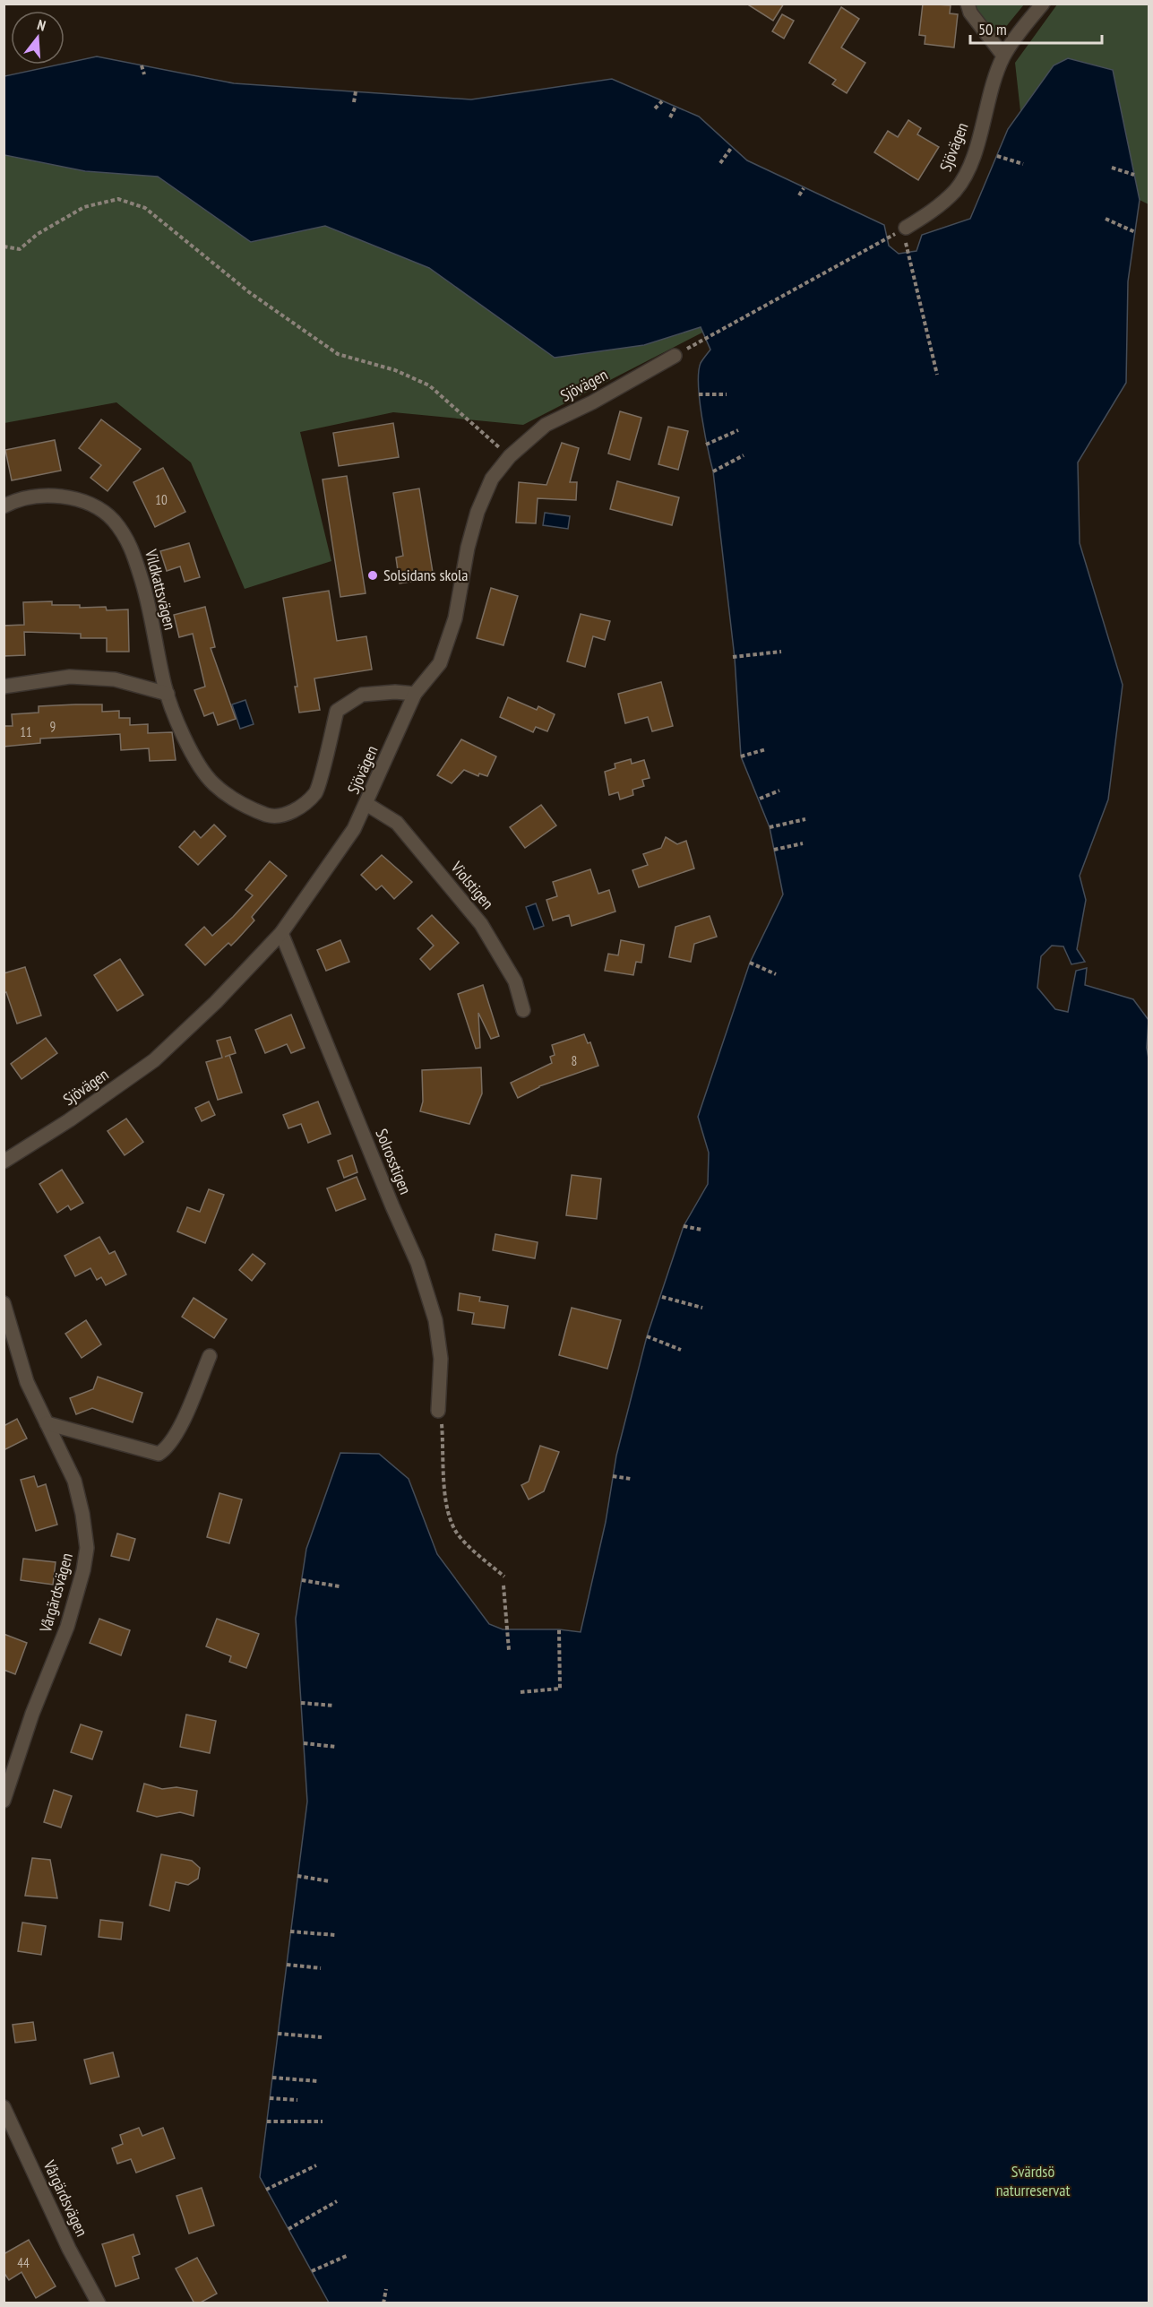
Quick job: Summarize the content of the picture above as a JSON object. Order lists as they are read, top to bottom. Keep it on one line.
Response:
{"streets":{"street":["Sjövägen","Vildkattsvägen","Violstigen","Solrosstigen","Vårgärdsvägen"]},"crossings":[["Sjövägen","Vildkattsvägen"],["Sjövägen","Violstigen"],["Sjövägen","Solrosstigen"]],"parks":["Svärdsö naturreservat"],"places":["Solsidans skola"],"house_numbers":["10","9","11","8","44"],"scale_bar":"50 m","north":"top"}
